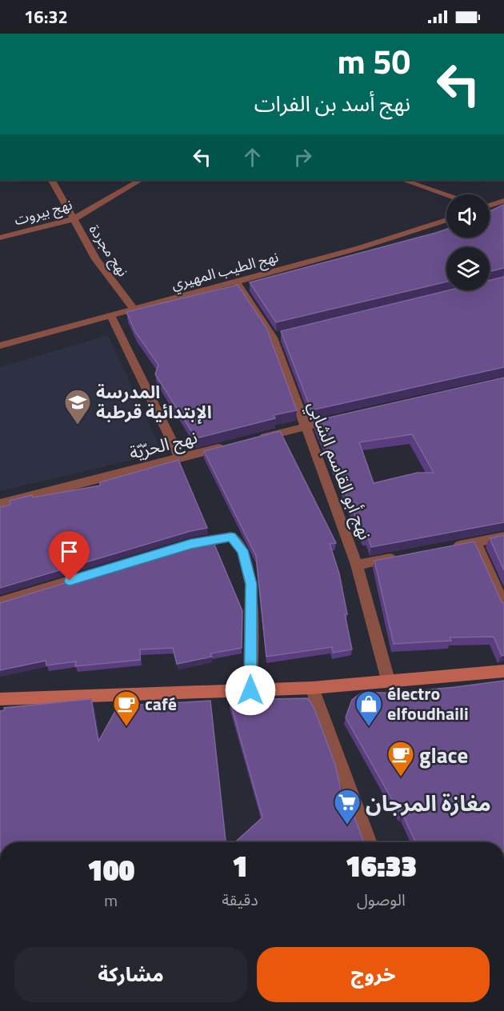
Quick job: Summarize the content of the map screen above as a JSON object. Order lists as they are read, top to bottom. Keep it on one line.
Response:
{"streets":{"street":["نهج بيروت","نهج مجردة","نهج الطيب المهيري","نهج الحرّيّة","نهج أبو القاسم الشابي"]},"crossings":[["نهج بيروت","نهج مجردة"],["نهج مجردة","نهج الطيب المهيري"],["نهج الطيب المهيري","نهج أبو القاسم الشابي"]],"places":{"school or university":["المدرسة الإبتدائية قرطبة"],"cafe":["café","glace"],"shop":["électro elfoudhaili"],"supermarket":["مغازة المرجان"]},"page":{"status":"16:32","turn":["50 m","نهج أسد بن الفرات"],"eta":["16:33","الوصول","1","دقيقة","100","m"],"buttons":["خروج","مشاركة"]}}
